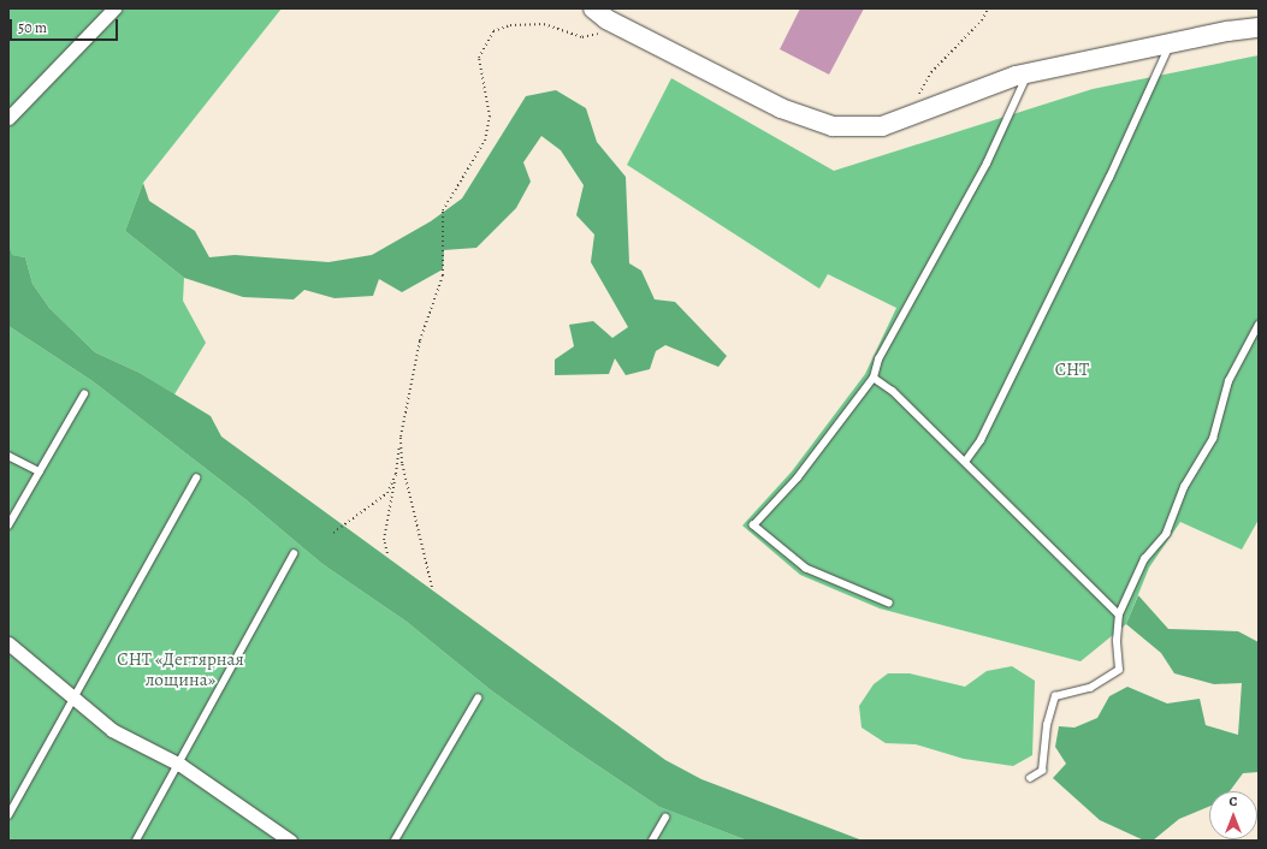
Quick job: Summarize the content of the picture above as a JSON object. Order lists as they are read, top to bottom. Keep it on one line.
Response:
{"parks":["СНТ","СНТ «Дегтярная лощина»"],"scale_bar":"50 m","north":"top"}
